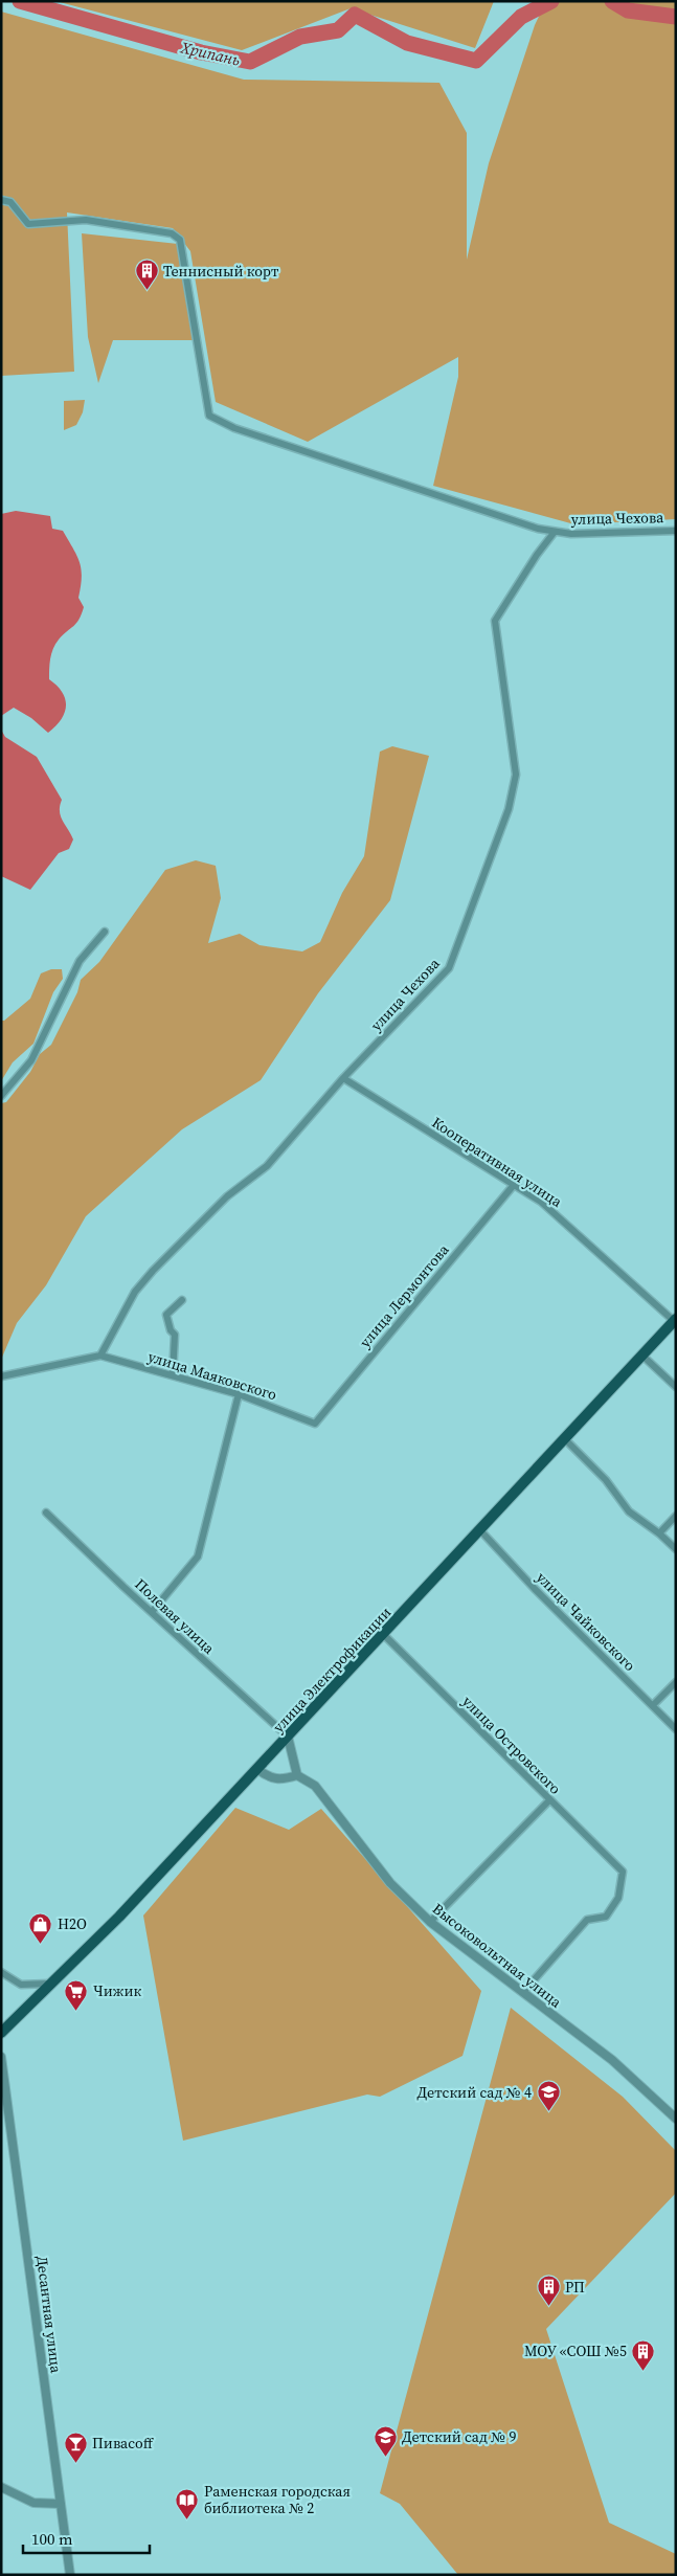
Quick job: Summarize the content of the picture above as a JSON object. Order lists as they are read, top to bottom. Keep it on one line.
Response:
{"streets":{"main road":["улица Электрофикации"],"street":["улица Чехова","Кооперативная улица","улица Лермонтова","улица Маяковского","Полевая улица","улица Чайковского","улица Островского","Высоковольтная улица","Десантная улица"]},"crossings":[["улица Чехова","Кооперативная улица"],["улица Чехова","улица Маяковского"],["Кооперативная улица","улица Лермонтова"],["Кооперативная улица","улица Электрофикации"],["улица Лермонтова","улица Маяковского"],["Полевая улица","улица Электрофикации"],["улица Чайковского","улица Электрофикации"],["улица Электрофикации","улица Островского"],["улица Островского","Высоковольтная улица"]],"water":["Хрипань"],"places":{"building":["Теннисный корт","РП","МОУ «СОШ №5"],"shop":["H2O"],"supermarket":["Чижик"],"school or university":["Детский сад № 4","Детский сад № 9"],"bar":["Пивасоff"],"library":["Раменская городская библиотека № 2"]},"scale_bar":"100 m"}
